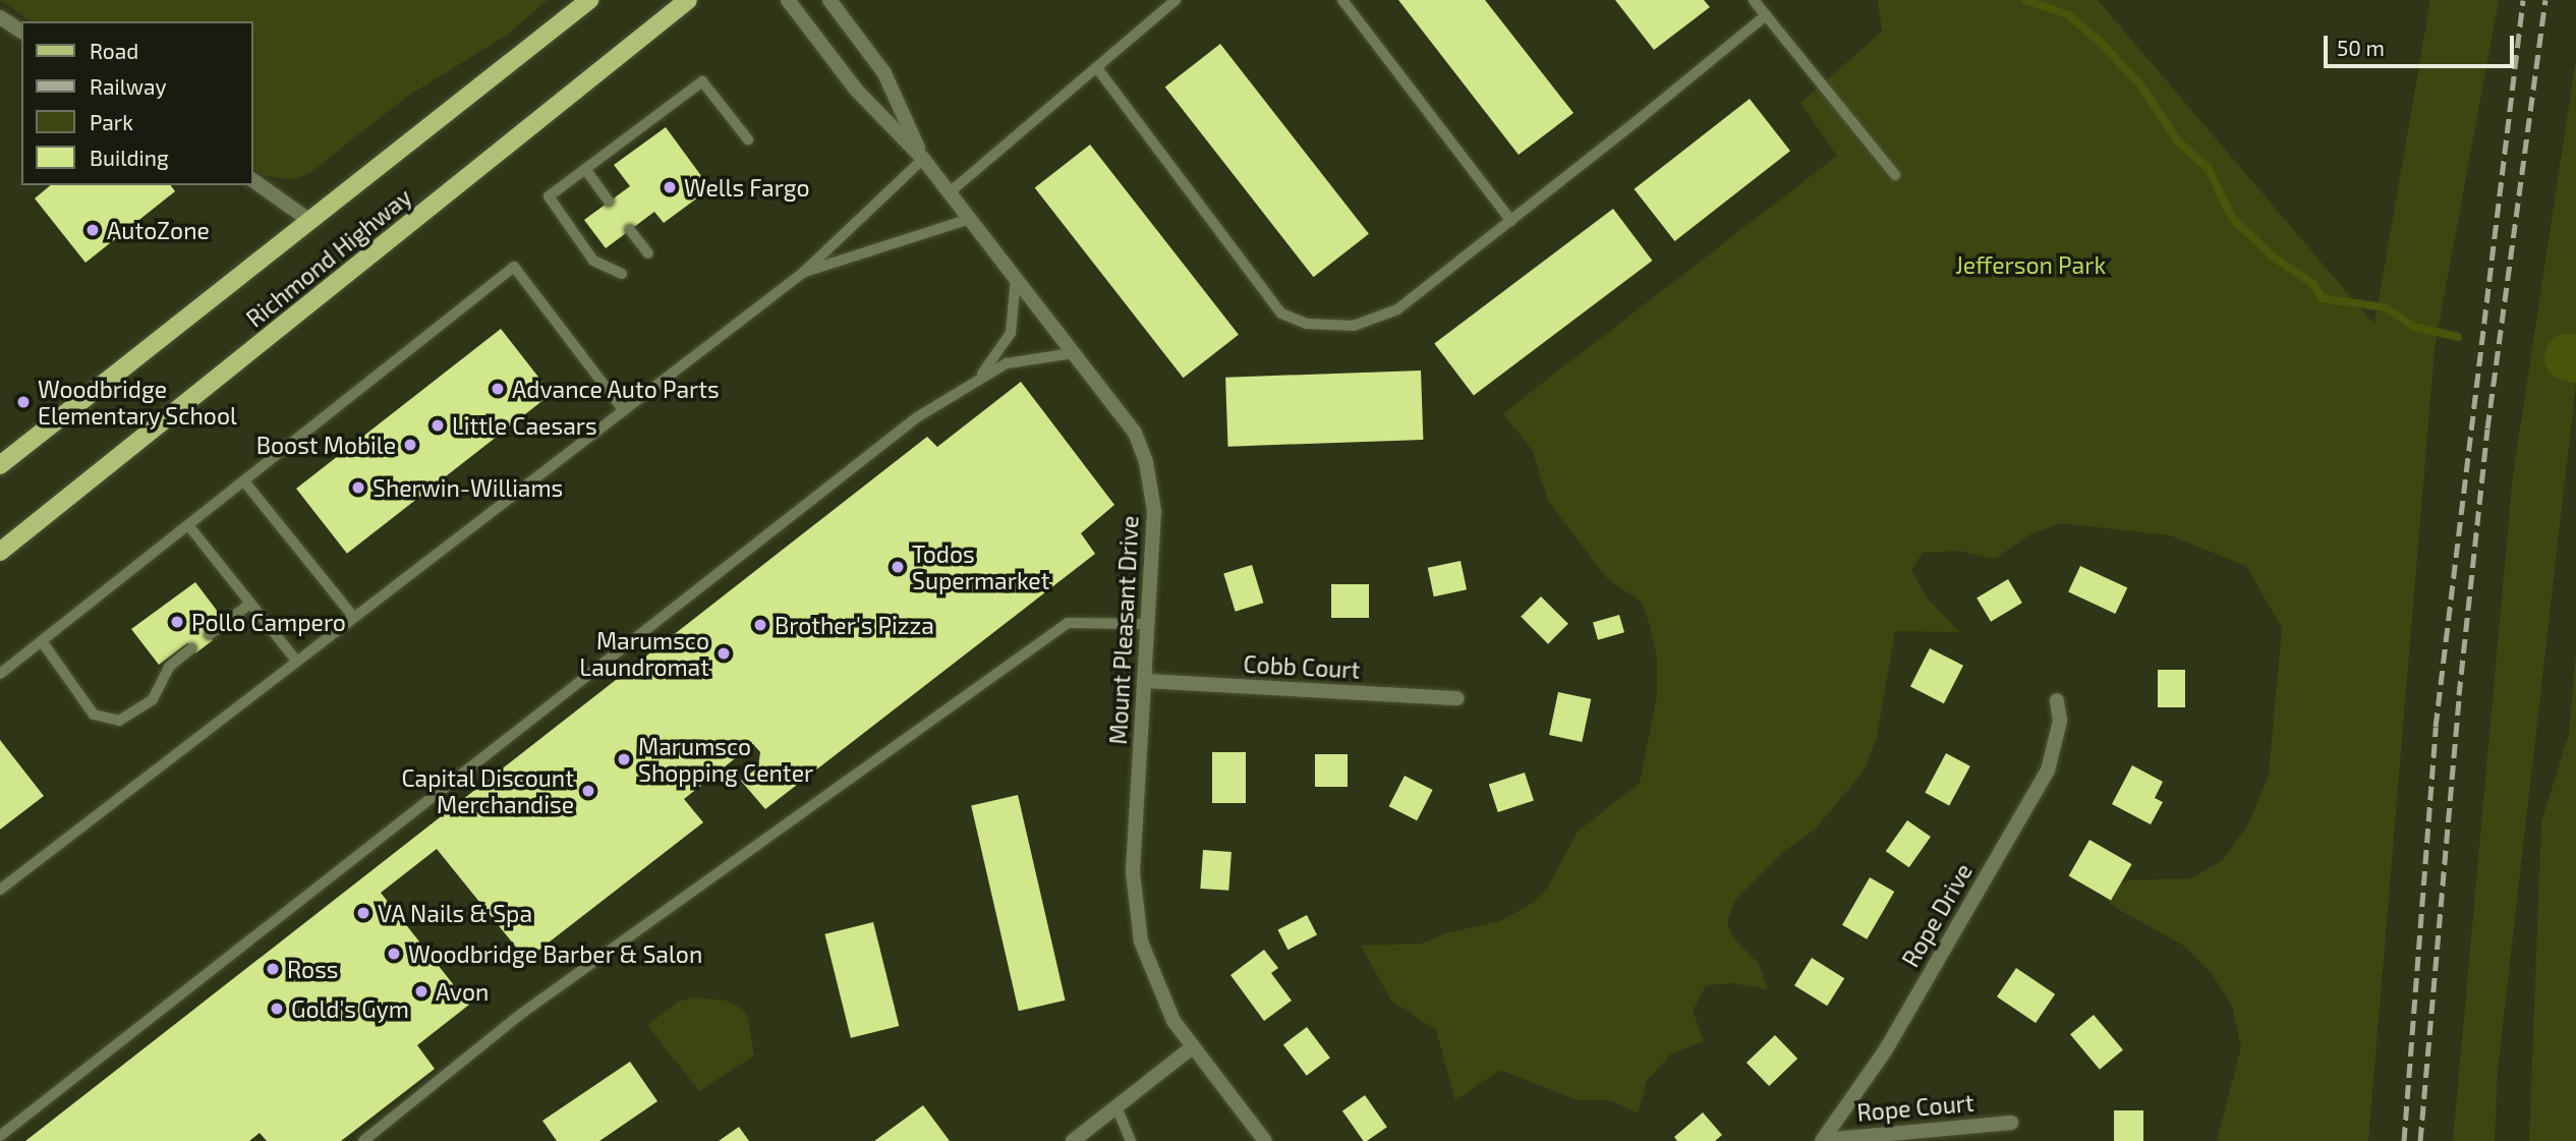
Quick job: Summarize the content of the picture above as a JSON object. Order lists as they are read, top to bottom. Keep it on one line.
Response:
{"streets":{"main road":["Richmond Highway"],"street":["Mount Pleasant Drive","Cobb Court","Rope Drive","Rope Court"]},"crossings":[["Mount Pleasant Drive","Cobb Court"],["Rope Drive","Rope Court"]],"parks":["Jefferson Park"],"places":["Wells Fargo","AutoZone","Advance Auto Parts","Woodbridge Elementary School","Little Caesars","Boost Mobile","Sherwin-Williams","Todos Supermarket","Pollo Campero","Brother's Pizza","Marumsco Laundromat","Marumsco Shopping Center","Capital Discount Merchandise","VA Nails & Spa","Woodbridge Barber & Salon","Ross","Avon","Gold's Gym"],"legend":["Road","Railway","Park","Building"],"scale_bar":"50 m"}
